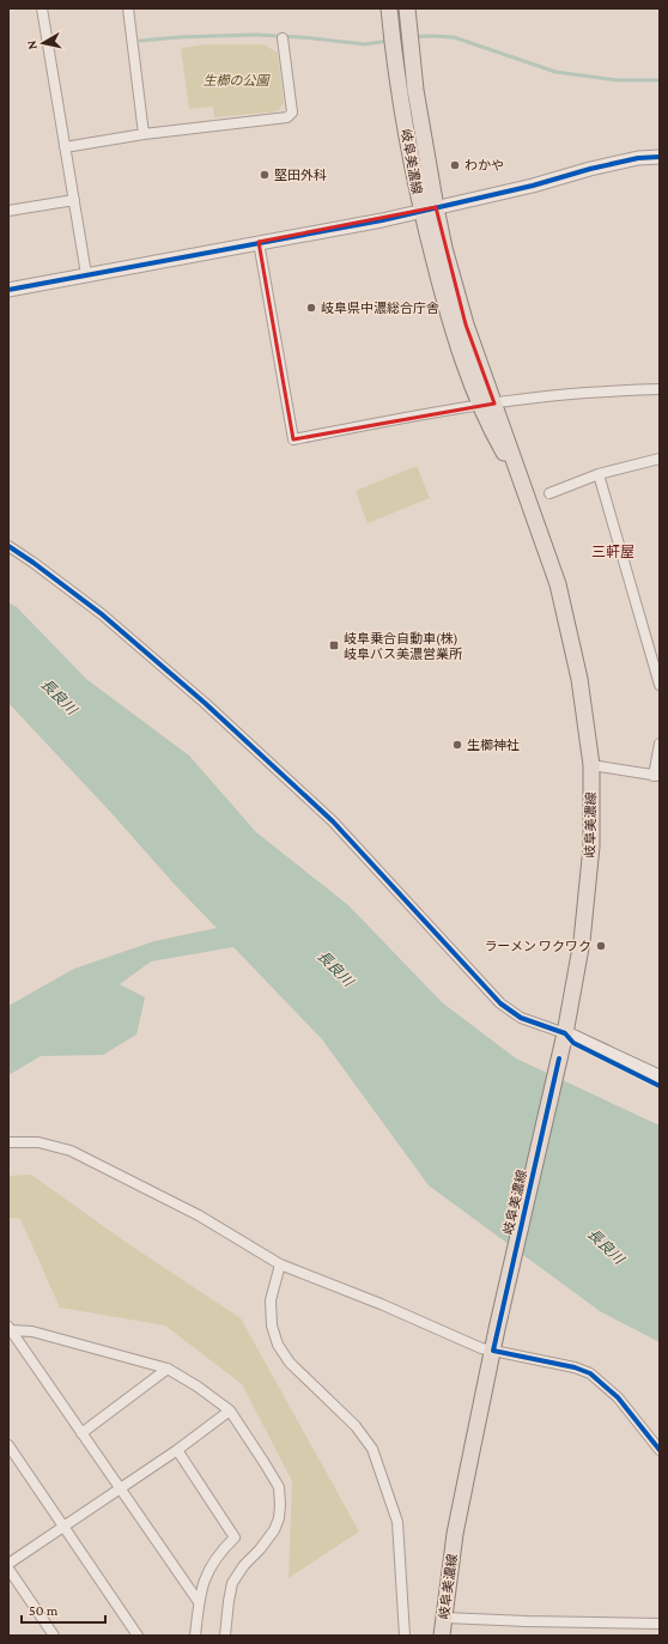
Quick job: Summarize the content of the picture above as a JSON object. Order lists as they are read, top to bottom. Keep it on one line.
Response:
{"streets":{"main road":["岐阜美濃線"]},"districts":["三軒屋"],"water":["長良川"],"parks":["生櫛の公園"],"places":{"other":["わかや","堅田外科","岐阜県中濃総合庁舎","生櫛神社","ラーメン ワクワク"],"transit":["岐阜乗合自動車(株) 岐阜バス美濃営業所"]},"scale_bar":"50 m","north":"left"}
